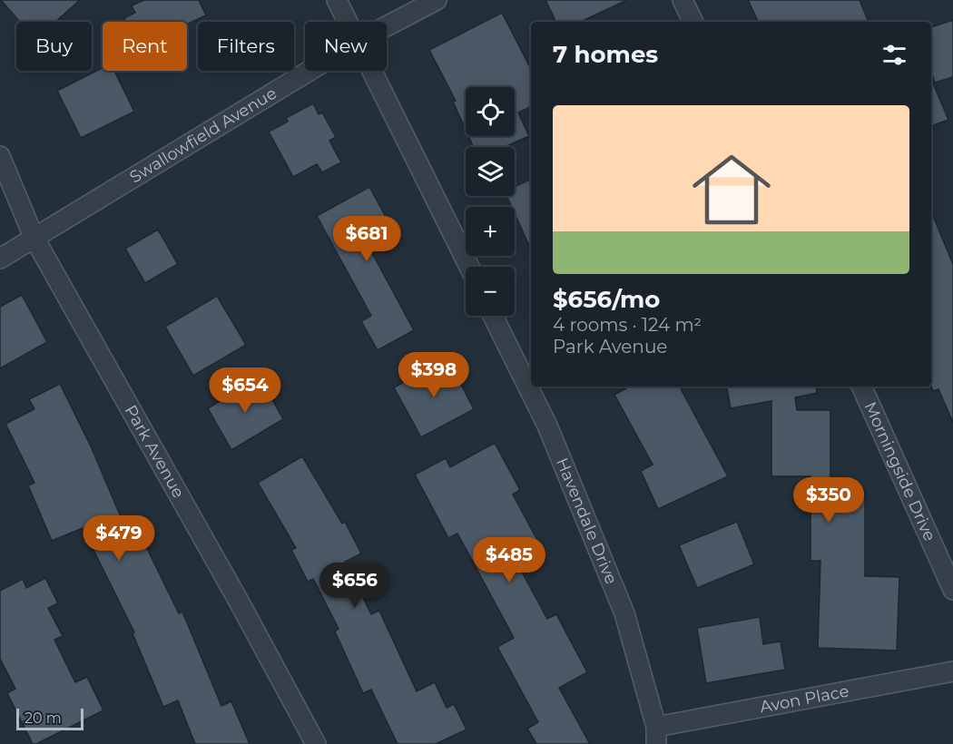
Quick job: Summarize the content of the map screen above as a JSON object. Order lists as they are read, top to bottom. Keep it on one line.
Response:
{"streets":{"street":["Swallowfield Avenue","Park Avenue","Morningside Drive","Havendale Drive","Avon Place"]},"crossings":[["Swallowfield Avenue","Park Avenue"],["Havendale Drive","Avon Place"]],"scale_bar":"20 m","page":{"chip":["Buy","Rent","Filters","New"],"heading":"7 homes","map_buttons":["+","−"],"list":[{"name":"$656/mo","note":"4 rooms · 124 m² · Park Avenue"}],"price":["$681","$398","$654","$350","$479","$485","$656"],"scale":"20 m"}}
